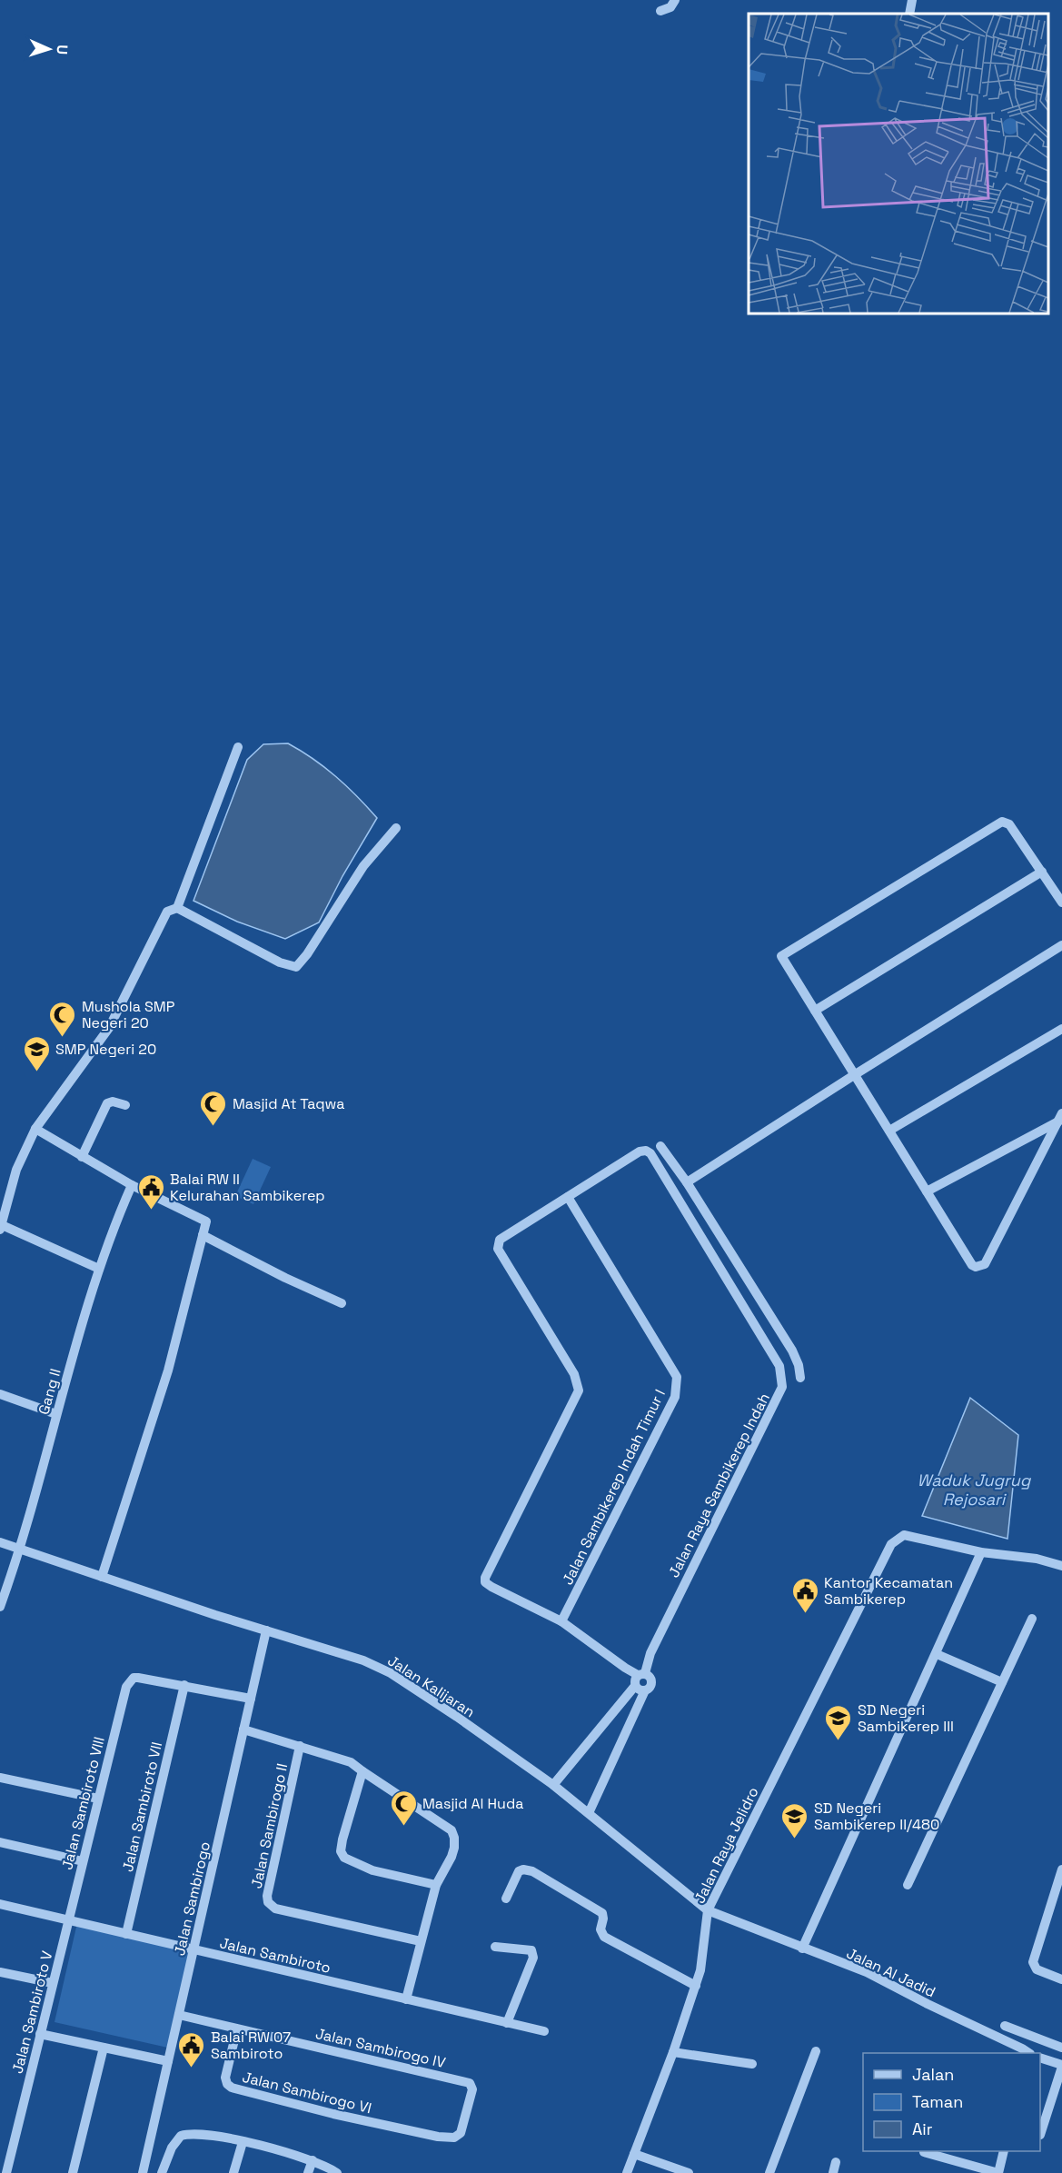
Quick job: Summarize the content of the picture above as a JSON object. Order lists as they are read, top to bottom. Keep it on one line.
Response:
{"streets":{"street":["Gang II","Jalan Raya Sambikerep Indah","Jalan Sambikerep Indah Timur I","Jalan Kalijaran","Jalan Sambiroto VIII","Jalan Sambiroto VII","Jalan Sambirogo II","Jalan Raya Jelidro","Jalan Sambirogo","Jalan Sambiroto","Jalan Al Jadid","Jalan Sambiroto V","Jalan Sambirogo IV","Jalan Sambirogo VI"]},"crossings":[["Gang II","Jalan Kalijaran"],["Jalan Raya Sambikerep Indah","Jalan Sambikerep Indah Timur I"],["Jalan Kalijaran","Jalan Raya Jelidro"],["Jalan Kalijaran","Jalan Sambirogo"],["Jalan Kalijaran","Jalan Al Jadid"],["Jalan Sambiroto VIII","Jalan Sambiroto VII"],["Jalan Sambiroto VIII","Jalan Sambiroto"],["Jalan Sambiroto VIII","Jalan Sambiroto V"],["Jalan Sambiroto VII","Jalan Sambiroto"],["Jalan Raya Jelidro","Jalan Al Jadid"],["Jalan Sambirogo","Jalan Sambiroto"],["Jalan Sambirogo","Jalan Sambirogo IV"],["Jalan Sambiroto","Jalan Sambiroto V"],["Jalan Sambirogo IV","Jalan Sambirogo VI"]],"water":["Waduk Jugrug Rejosari"],"places":{"mosque":["Mushola SMP Negeri 20","Masjid At Taqwa","Masjid Al Huda"],"school or university":["SMP Negeri 20","SD Negeri Sambikerep III","SD Negeri Sambikerep II/480"],"public building":["Balai RW II Kelurahan Sambikerep","Kantor Kecamatan Sambikerep","Balai RW 07 Sambiroto"]},"legend":["Jalan","Taman","Air"],"north":"right"}
